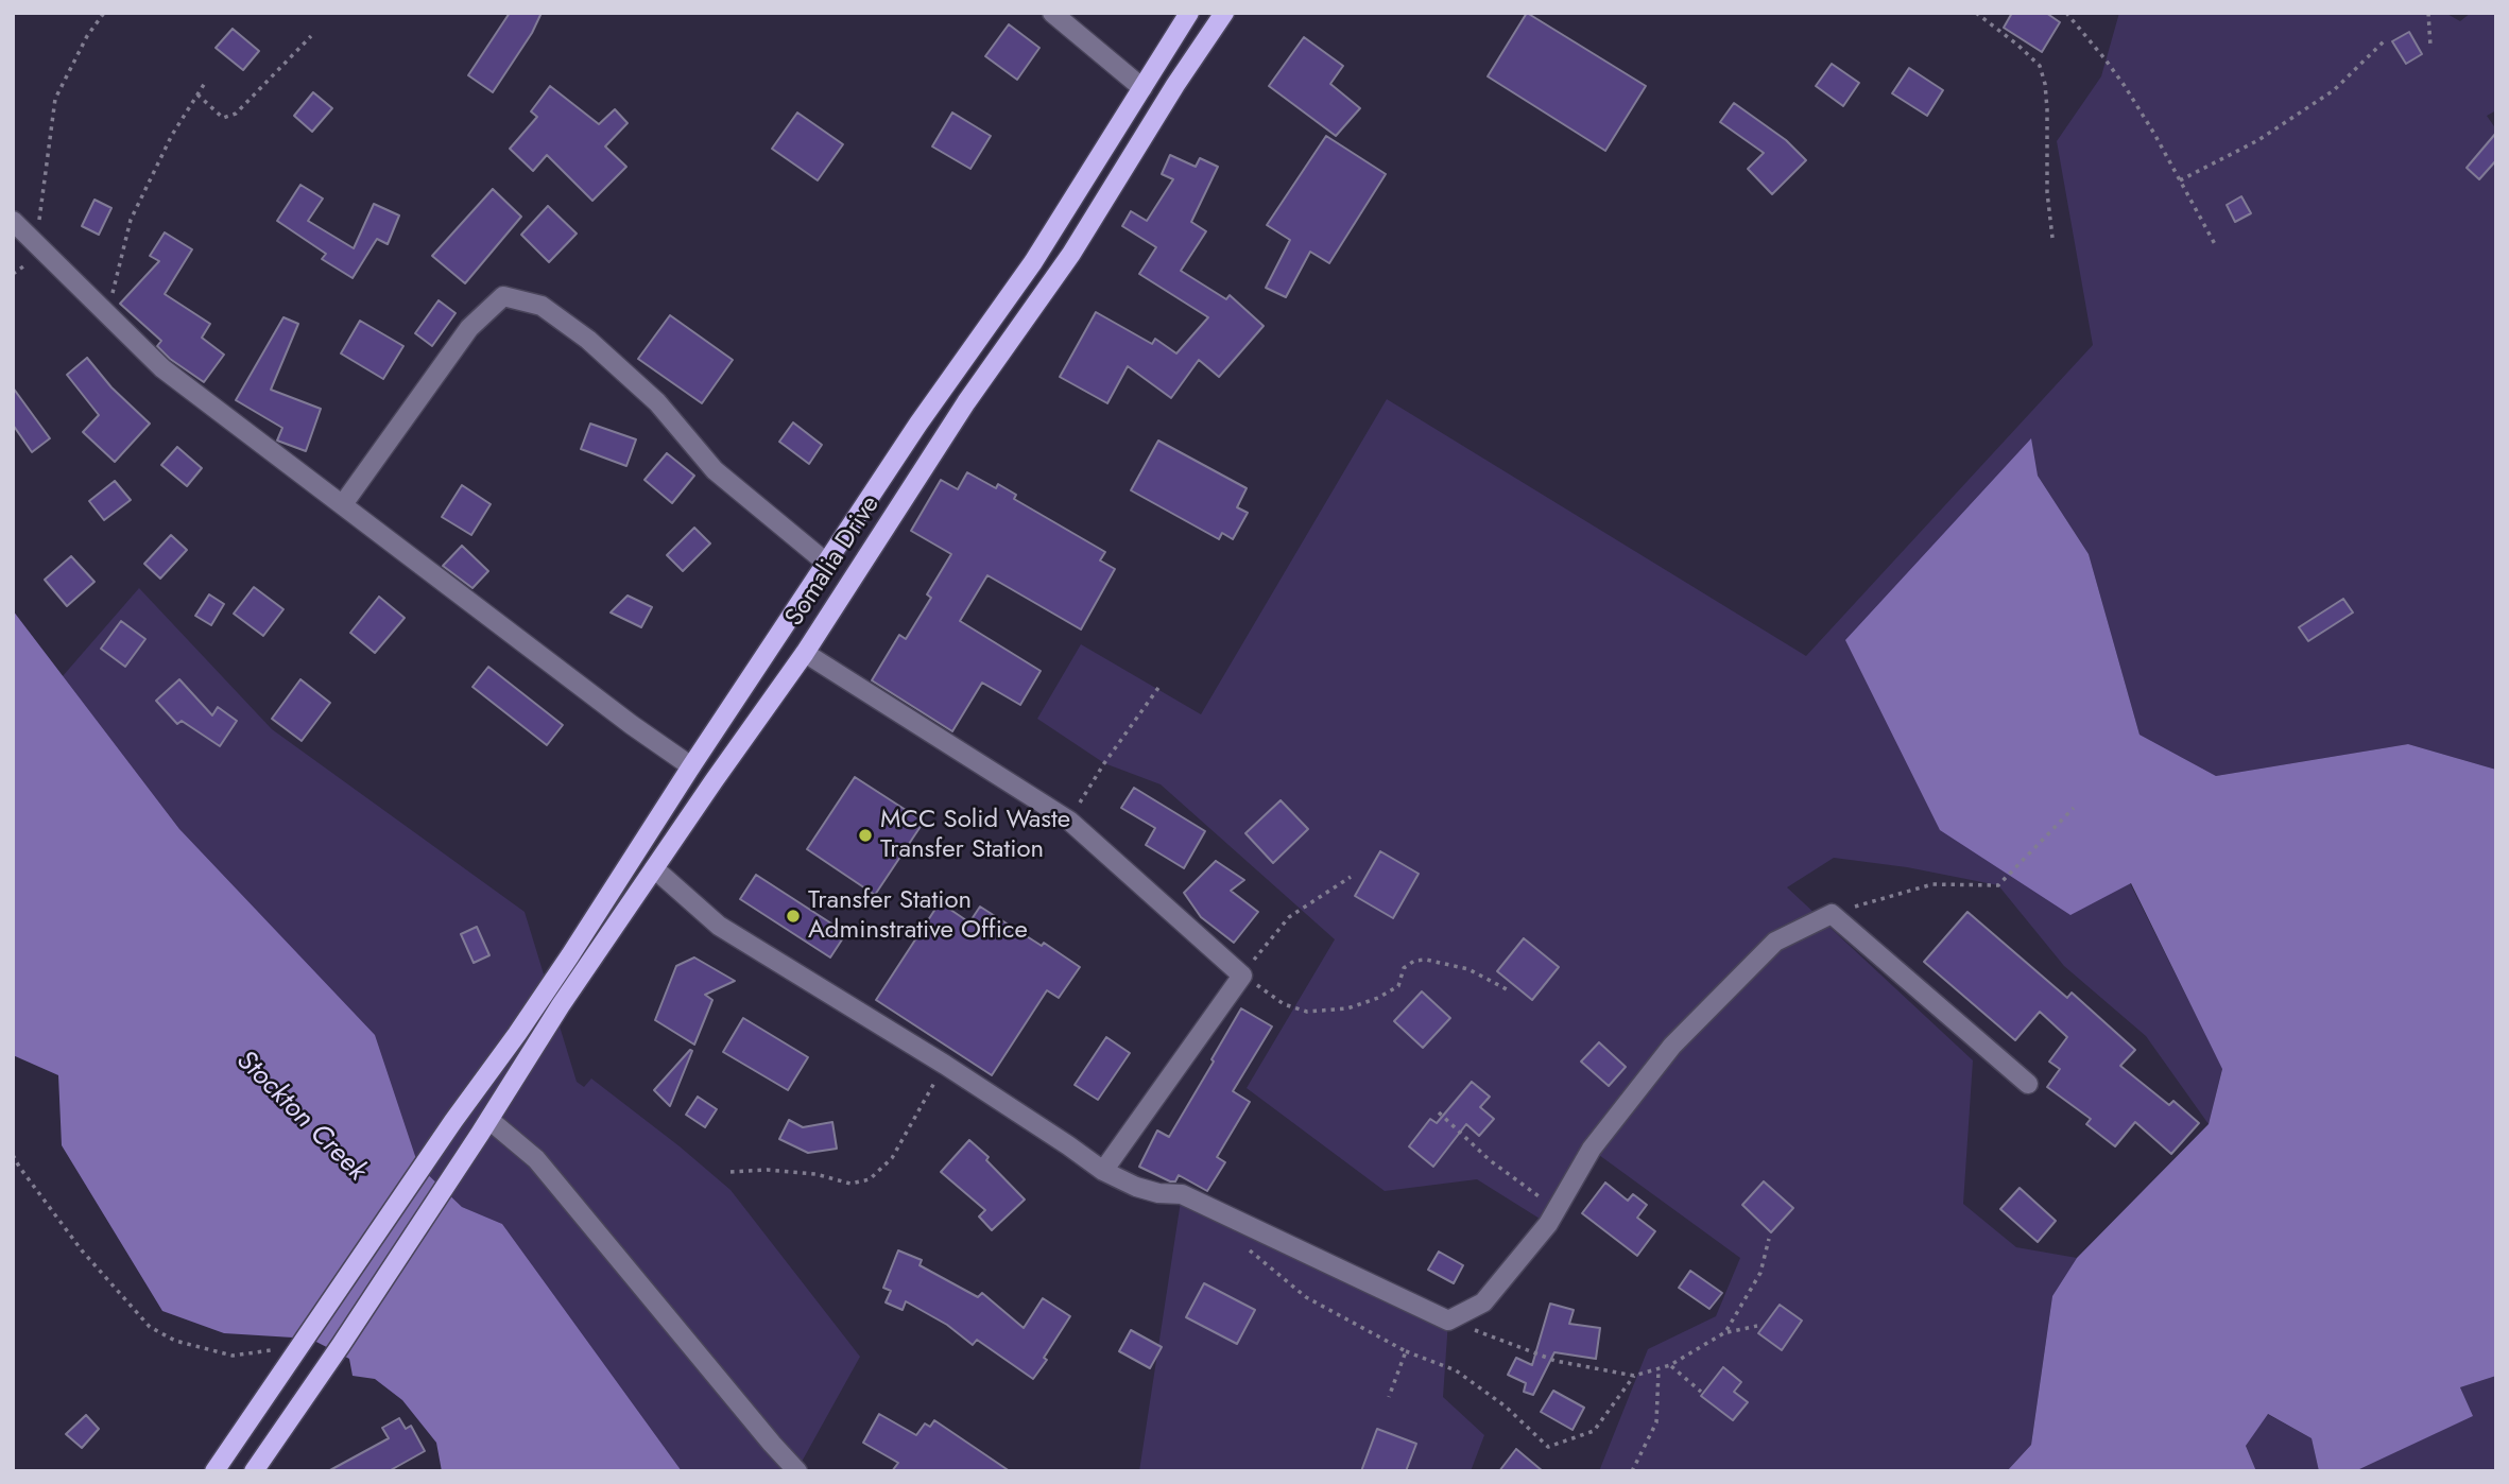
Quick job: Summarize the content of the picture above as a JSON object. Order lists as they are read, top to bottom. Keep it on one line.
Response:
{"streets":{"main road":["Somalia Drive"]},"water":["Stockton Creek"],"places":["MCC Solid Waste Transfer Station","Transfer Station Adminstrative Office"]}
